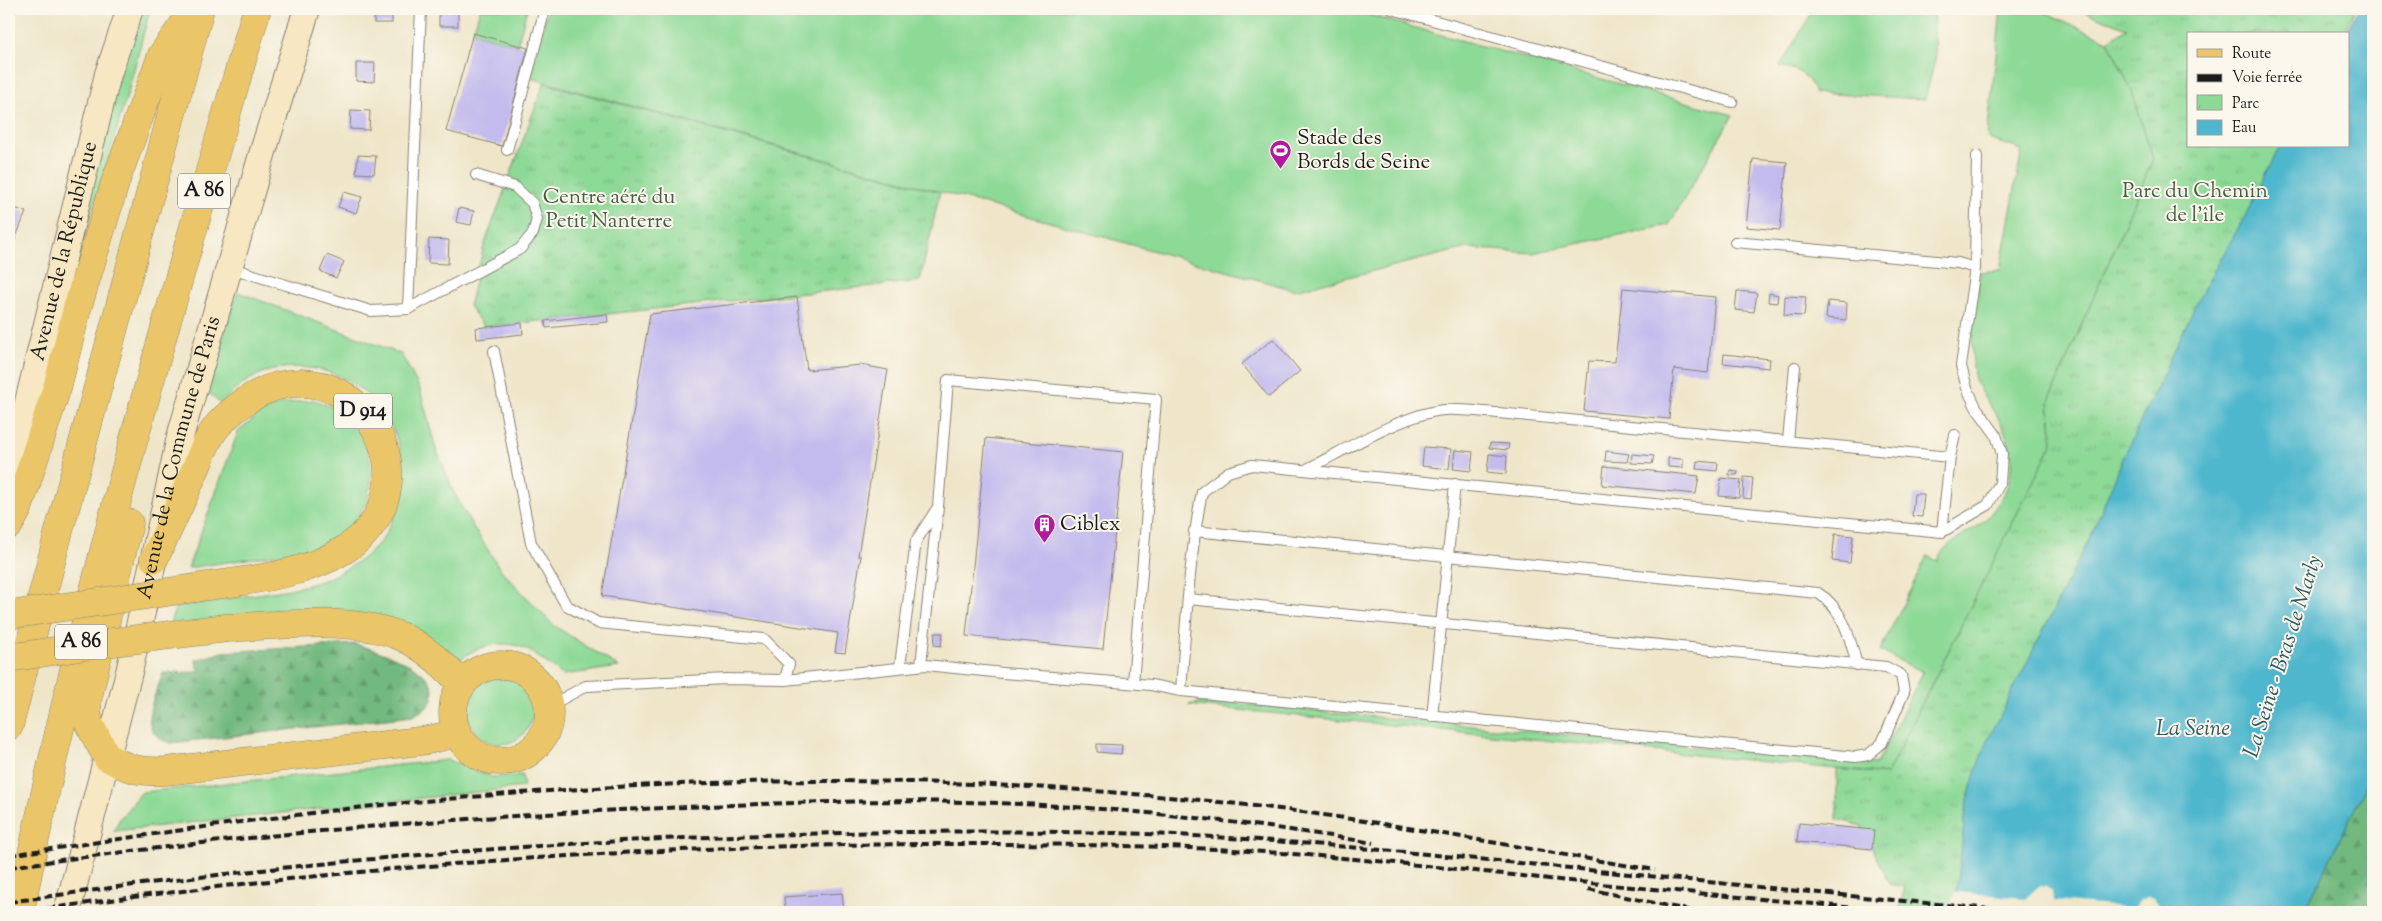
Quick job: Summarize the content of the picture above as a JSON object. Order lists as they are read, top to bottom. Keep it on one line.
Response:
{"streets":{"main road":["A 86","Avenue de la République","D 914","Avenue de la Commune de Paris"]},"crossings":[["D 914","Avenue de la Commune de Paris"]],"water":["La Seine - Bras de Marly","La Seine"],"parks":["Parc du Chemin de l'île","Centre aéré du Petit Nanterre"],"places":{"sports":["Stade des Bords de Seine"],"building":["Ciblex"]},"legend":["Route","Voie ferrée","Parc","Eau"]}
